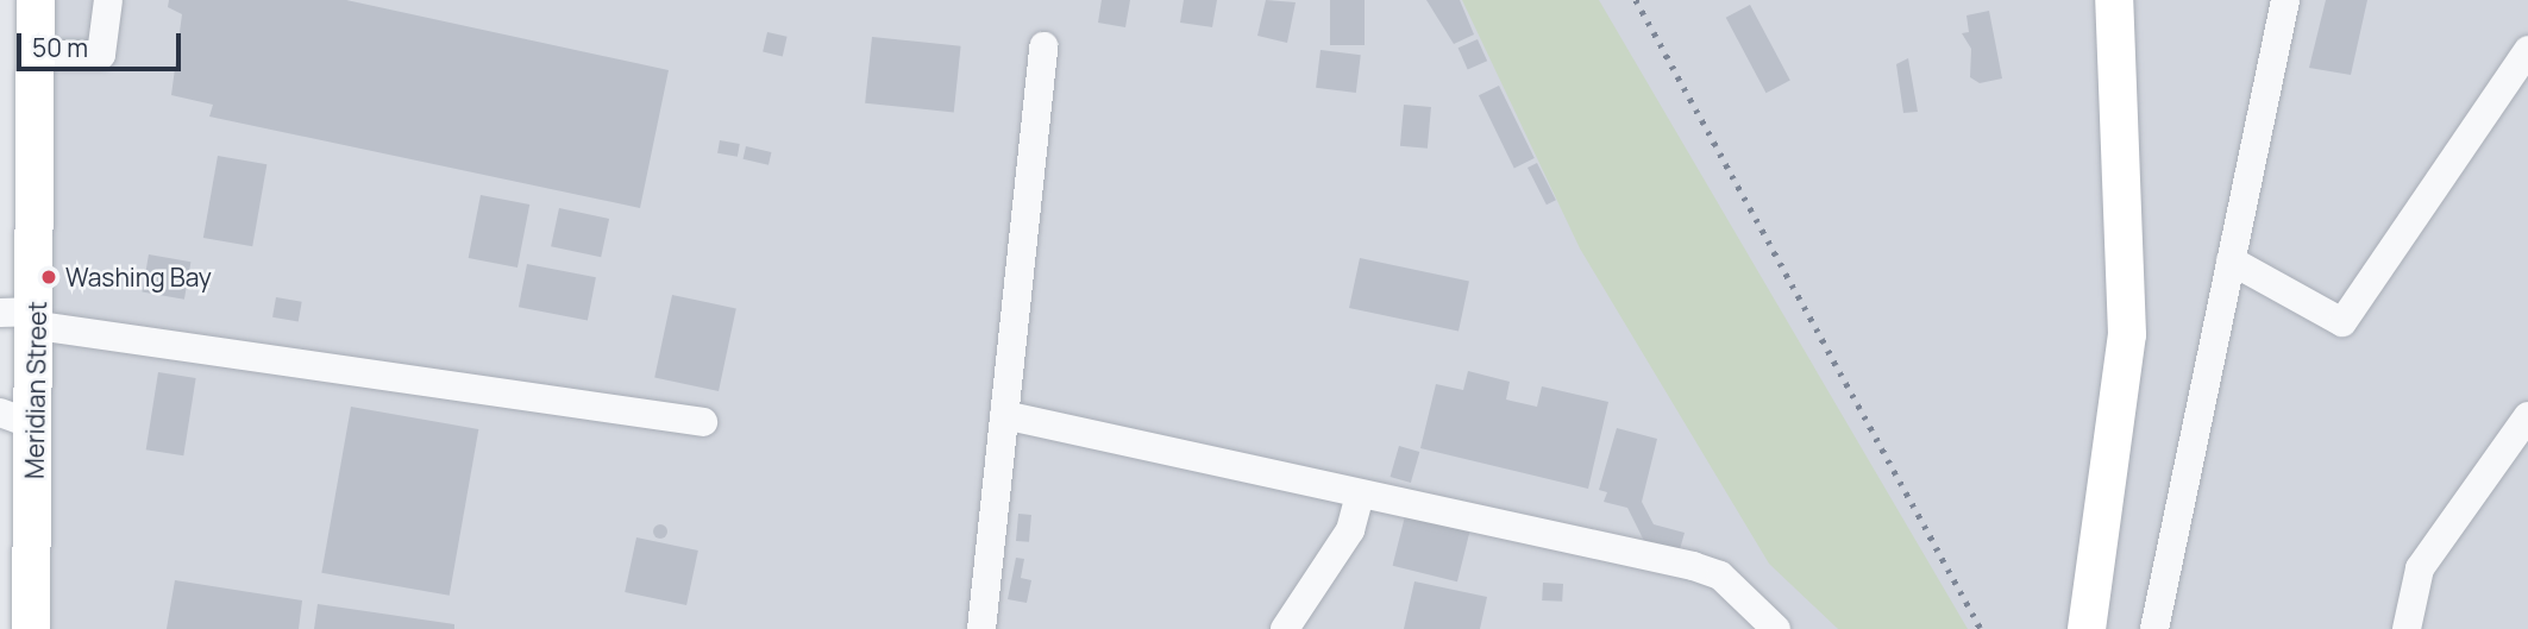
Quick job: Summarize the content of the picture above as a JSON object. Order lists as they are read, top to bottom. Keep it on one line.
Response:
{"streets":{"main road":["Meridian Street"]},"places":["Washing Bay"],"scale_bar":"50 m"}
